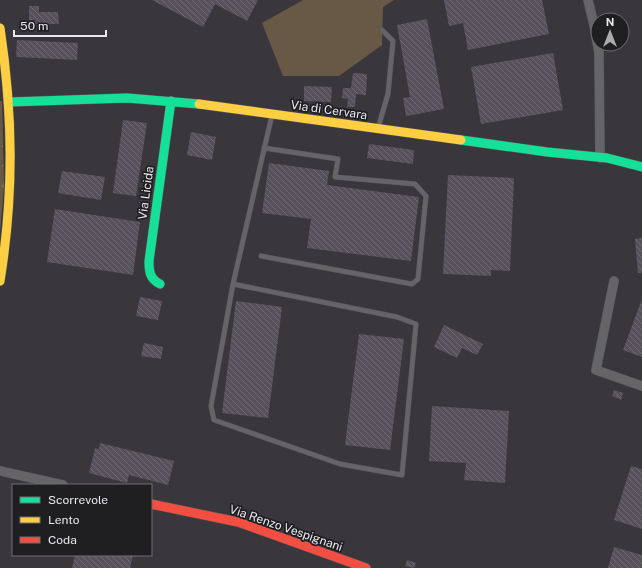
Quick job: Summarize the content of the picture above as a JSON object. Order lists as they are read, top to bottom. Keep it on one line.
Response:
{"streets":{"street":["Via di Cervara","Via Licida","Via Renzo Vespignani"]},"crossings":[["Via di Cervara","Via Licida"]],"legend":["Scorrevole","Lento","Coda"],"scale_bar":"50 m","north":"top"}
